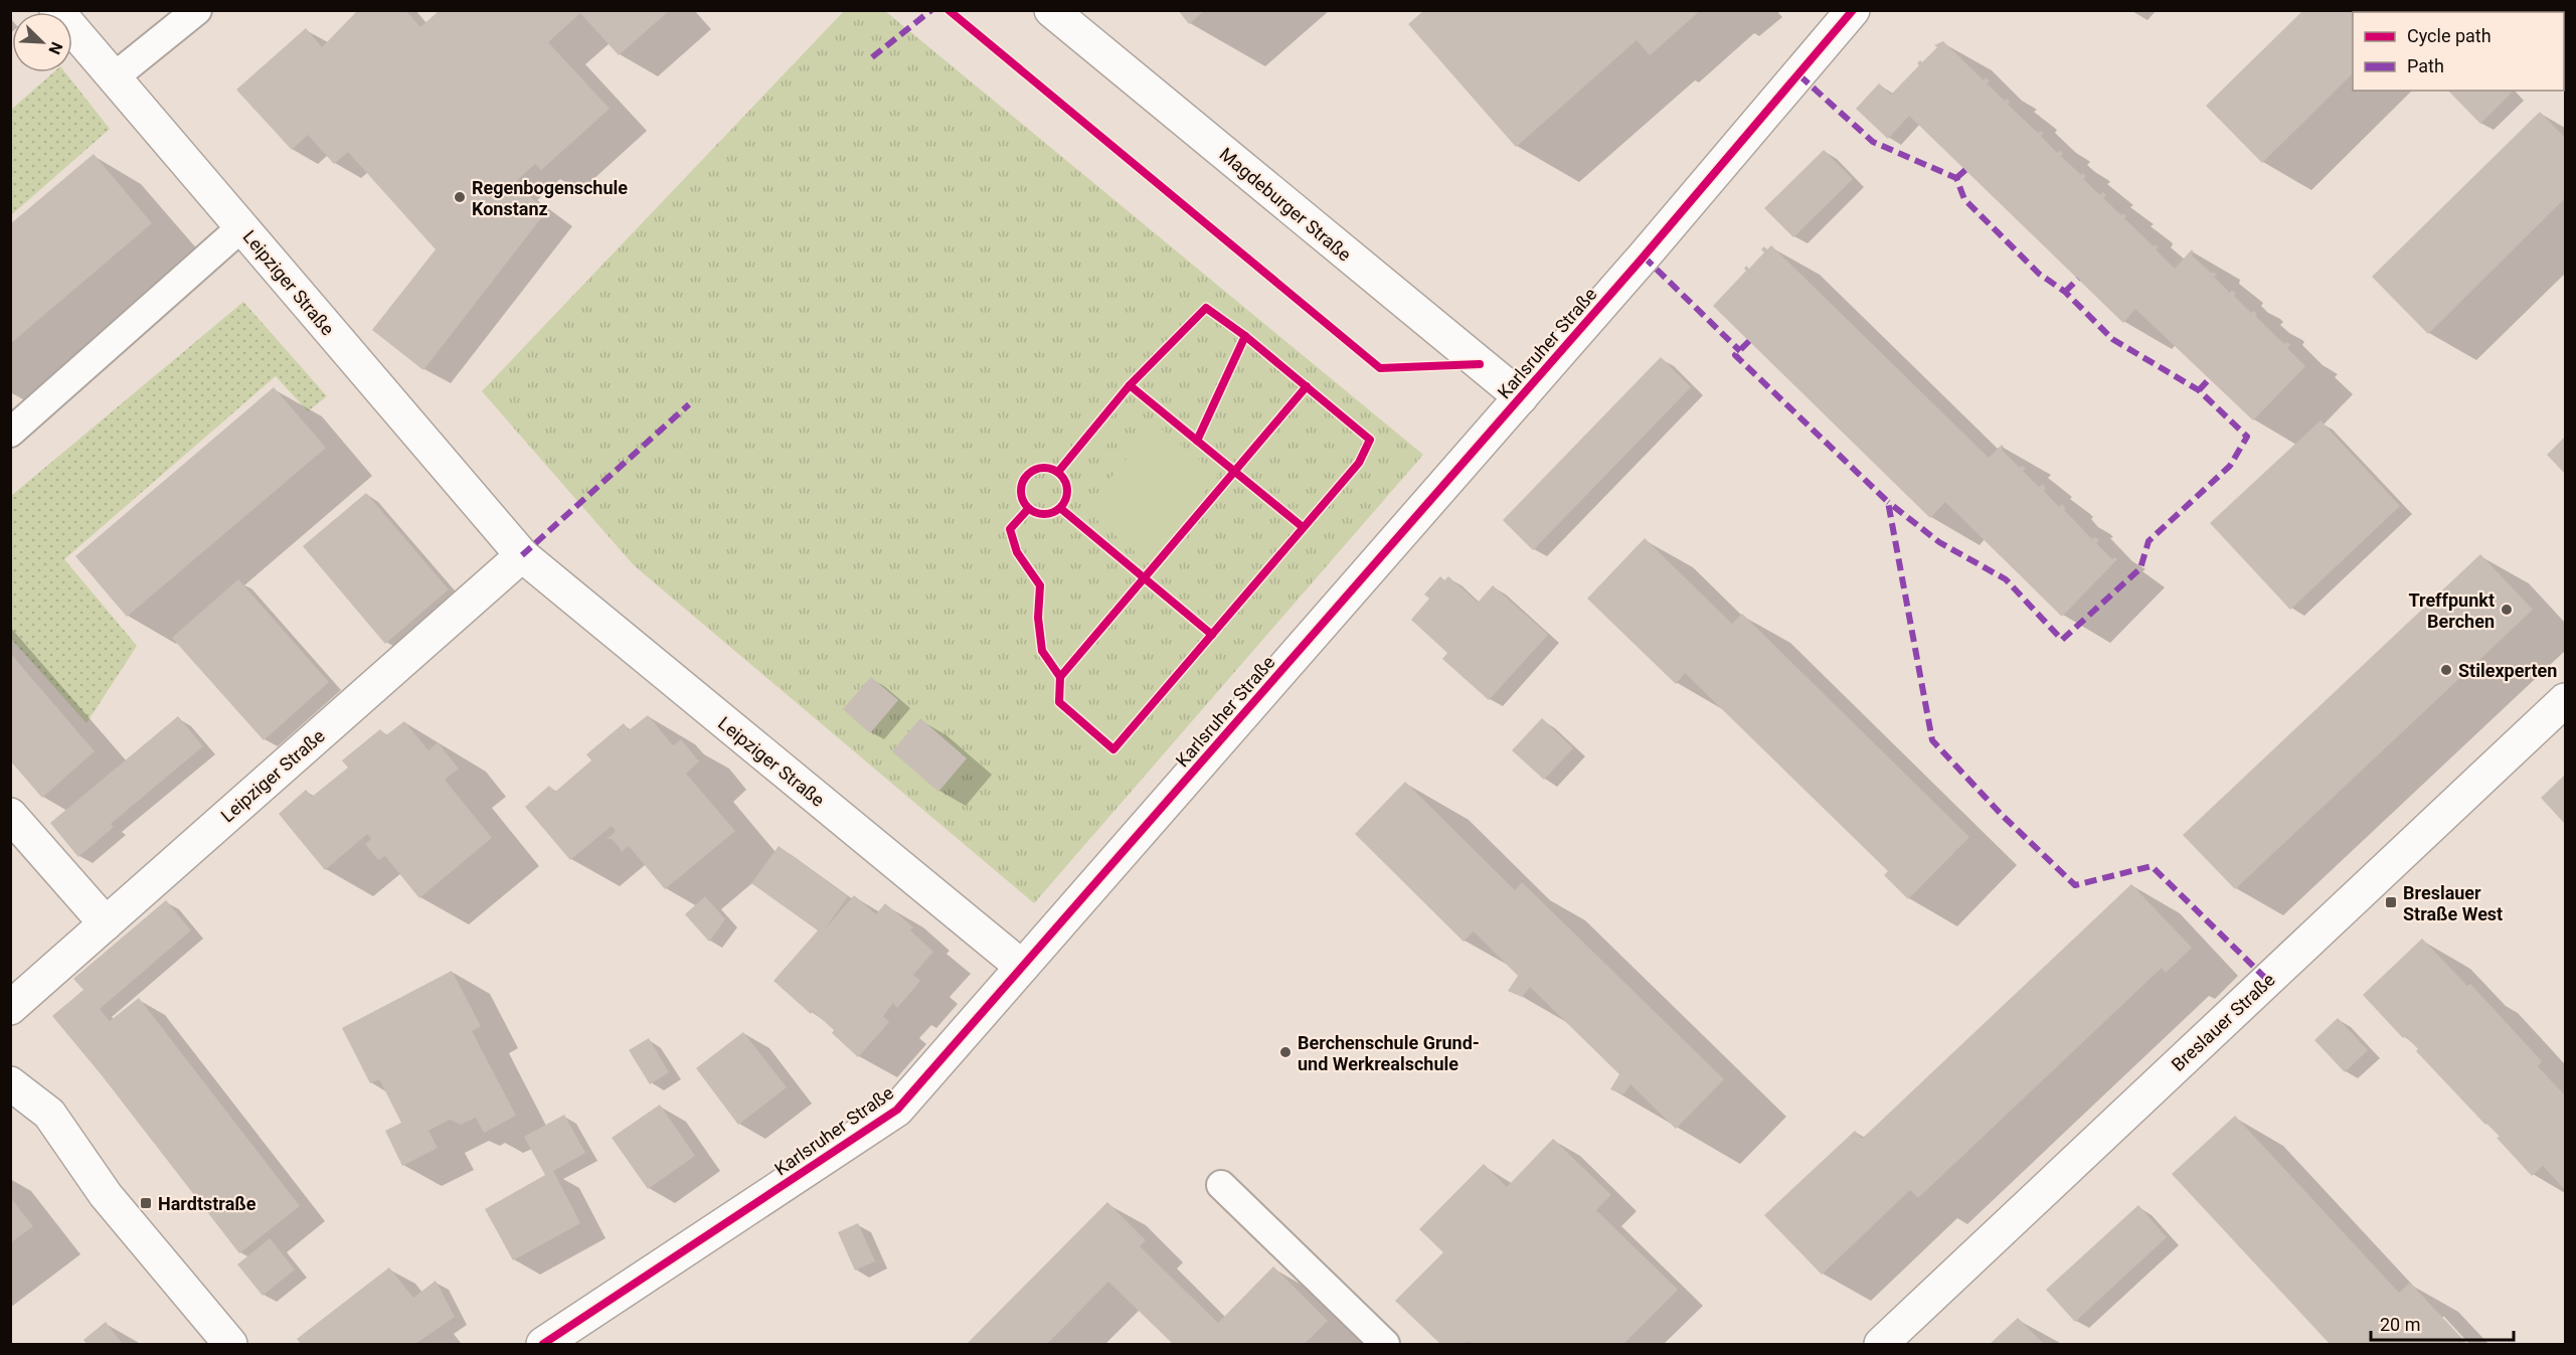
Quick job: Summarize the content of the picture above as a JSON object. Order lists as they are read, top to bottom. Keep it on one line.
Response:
{"streets":{"street":["Magdeburger Straße","Leipziger Straße","Karlsruher Straße","Breslauer Straße"]},"crossings":[["Magdeburger Straße","Karlsruher Straße"],["Leipziger Straße","Karlsruher Straße"]],"places":{"other":["Regenbogenschule Konstanz","Treffpunkt Berchen","Stilexperten","Berchenschule Grund- und Werkrealschule"],"transit":["Breslauer Straße West","Hardtstraße"]},"legend":["Cycle path","Path"],"scale_bar":"20 m","north":"bottom right"}
